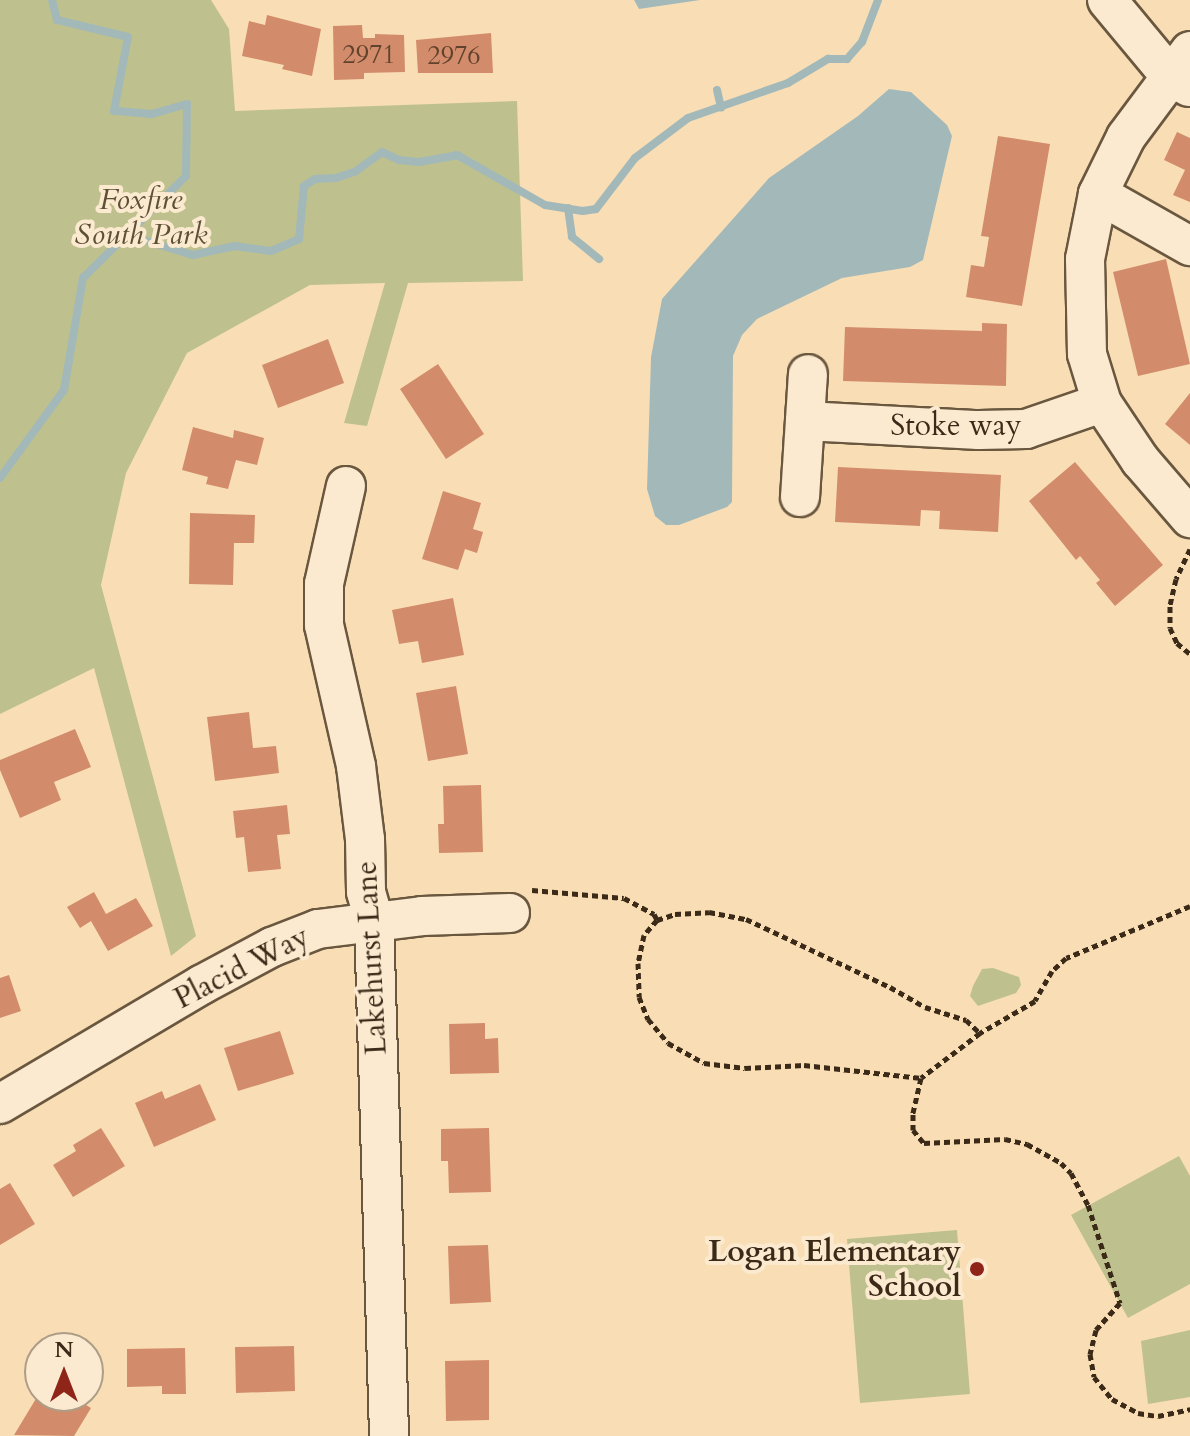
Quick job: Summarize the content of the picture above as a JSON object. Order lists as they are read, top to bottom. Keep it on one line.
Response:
{"streets":{"street":["Stoke way","Lakehurst Lane","Placid Way"]},"crossings":[["Lakehurst Lane","Placid Way"]],"parks":["Foxfire South Park"],"places":["Logan Elementary School"],"house_numbers":["2971","2976"],"north":"top"}
